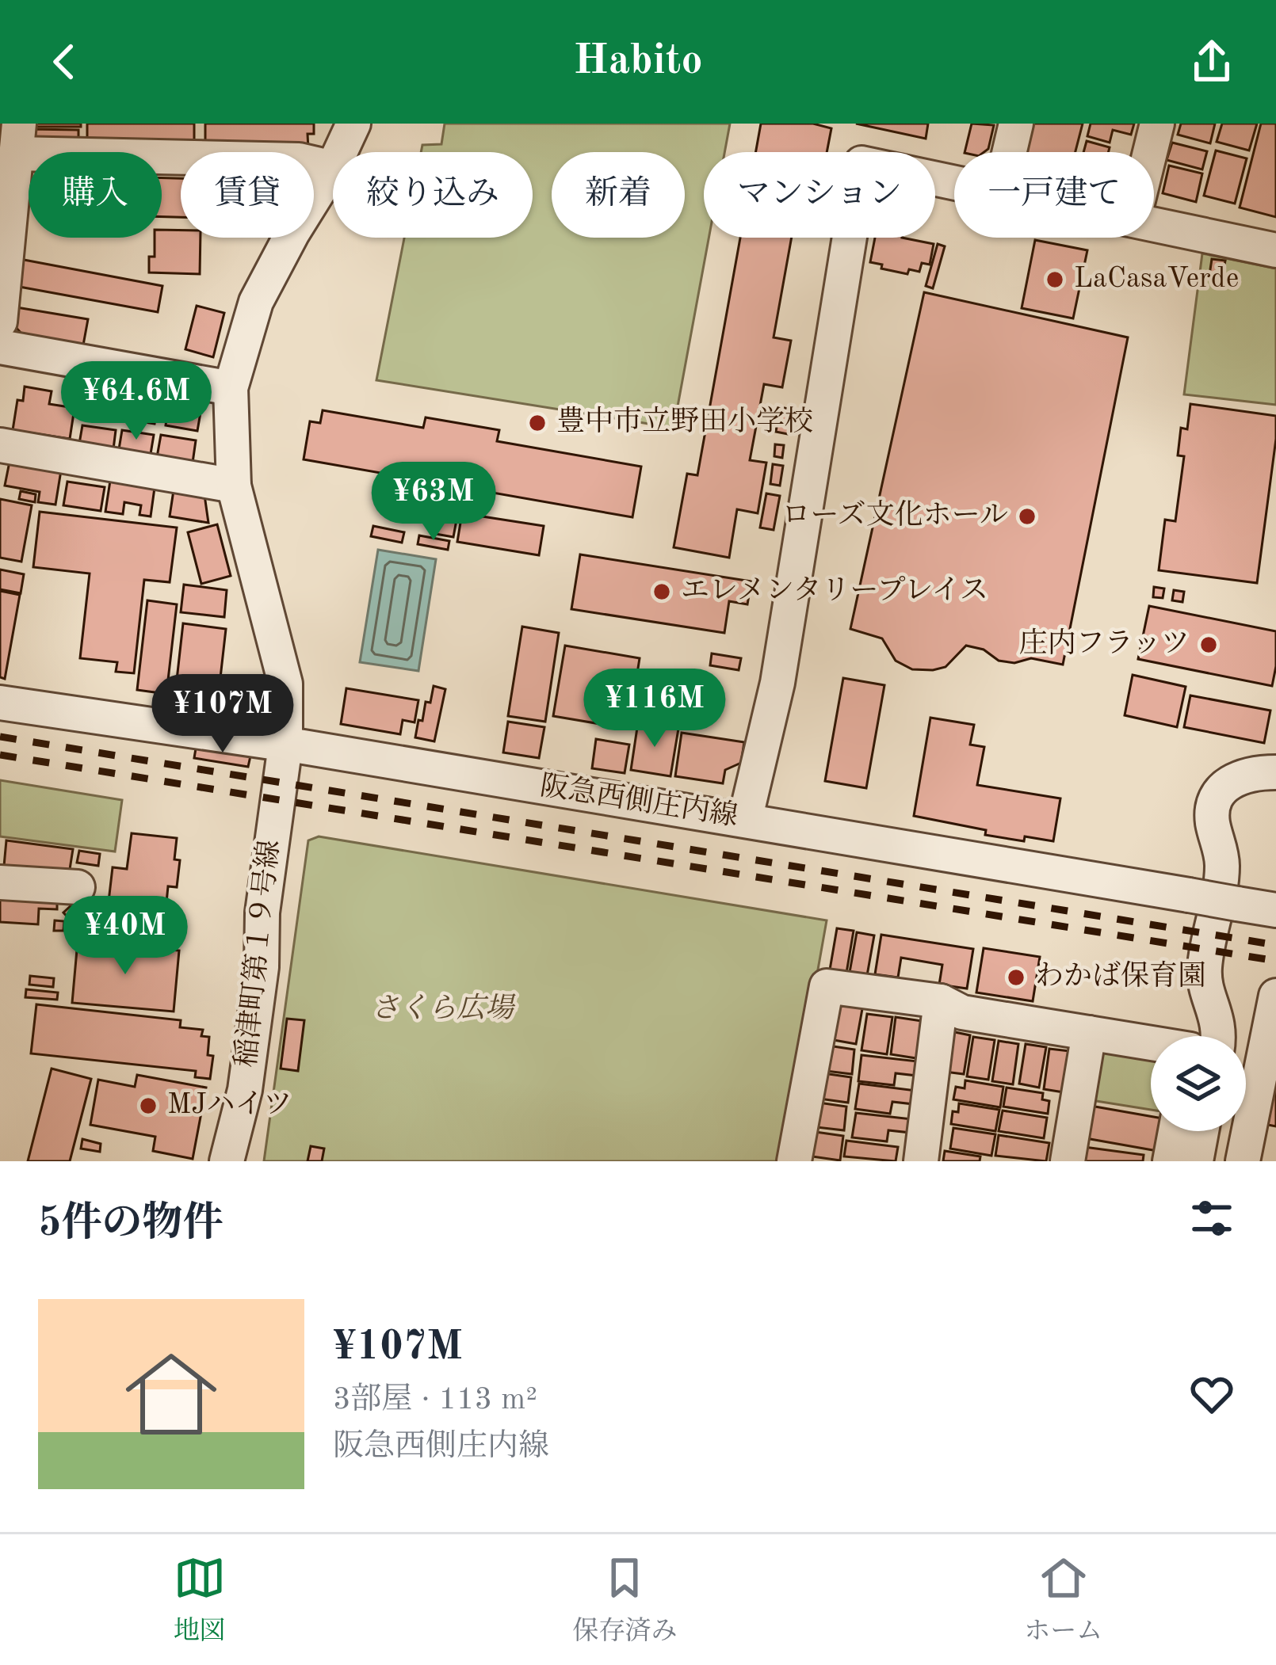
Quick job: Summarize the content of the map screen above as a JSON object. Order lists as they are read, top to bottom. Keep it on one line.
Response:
{"streets":{"street":["阪急西側庄内線","稲津町第１９号線"]},"crossings":[["阪急西側庄内線","稲津町第１９号線"]],"parks":["さくら広場"],"places":["LaCasaVerde","豊中市立野田小学校","ローズ文化ホール","エレメンタリープレイス","庄内フラッツ","わかば保育園","MJハイツ"],"page":{"header":"Habito","chip":["購入","賃貸","絞り込み","新着","マンション","一戸建て"],"price":["¥64.6M","¥63M","¥116M","¥107M","¥40M"],"heading":"5件の物件","list":[{"name":"¥107M","note":"3部屋 · 113 m² · 阪急西側庄内線"}],"tabs":["地図","保存済み","ホーム"]}}
